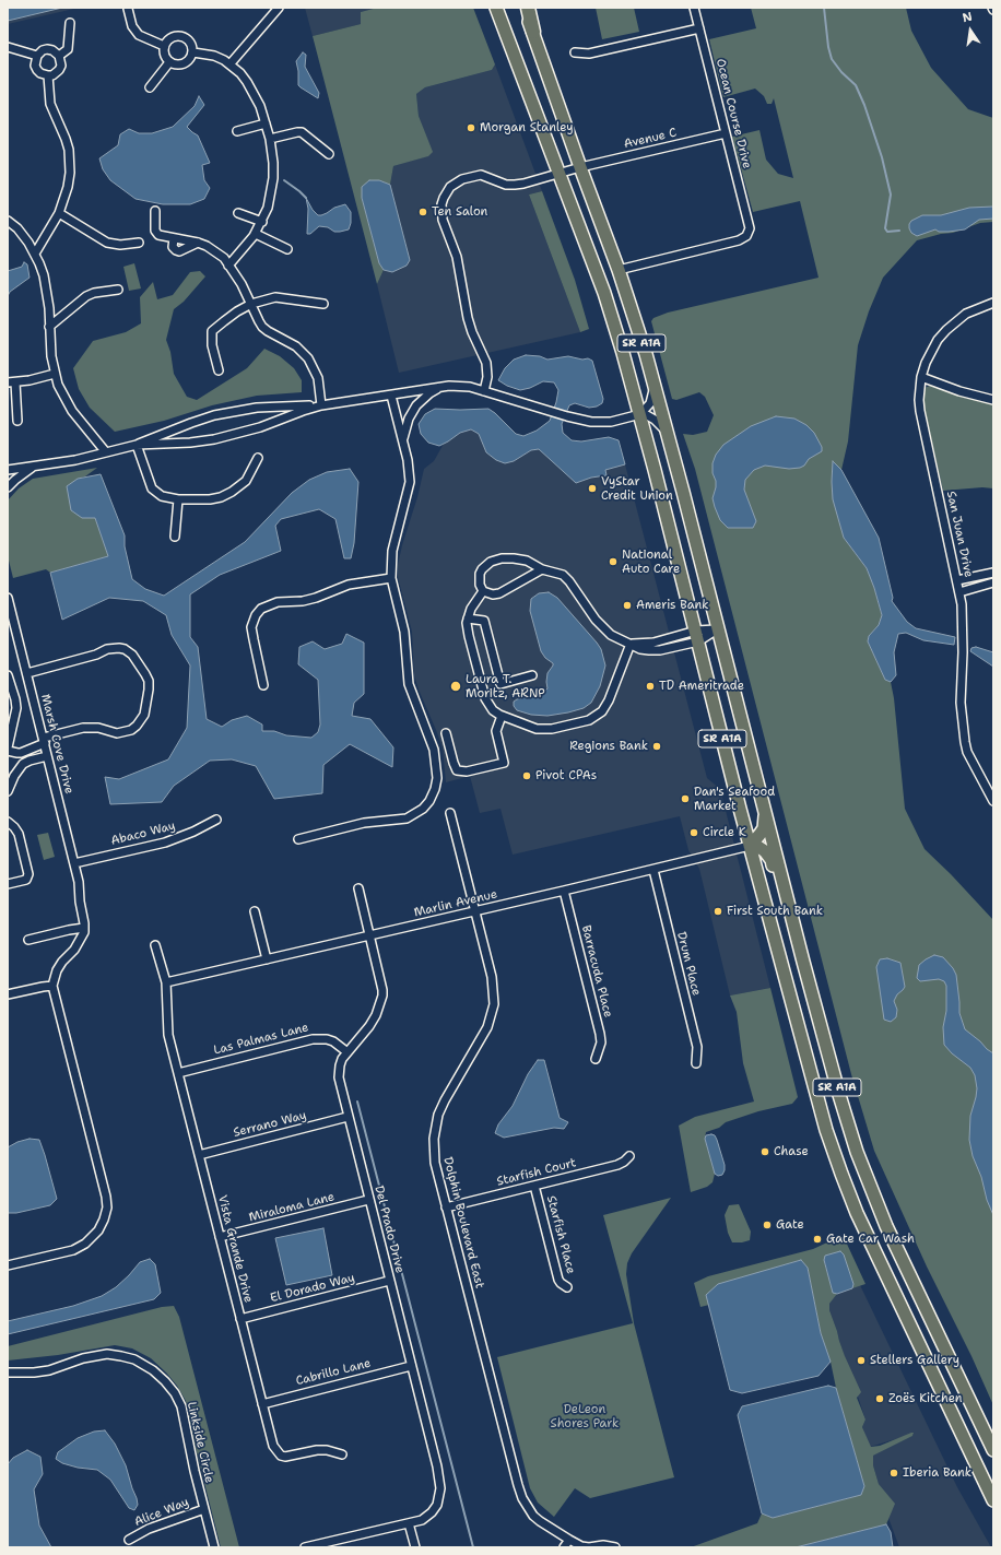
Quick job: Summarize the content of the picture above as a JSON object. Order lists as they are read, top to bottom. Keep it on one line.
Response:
{"streets":{"main road":["SR A1A"],"street":["Ocean Course Drive","Avenue C","San Juan Drive","Marsh Cove Drive","Abaco Way","Marlin Avenue","Drum Place","Barracuda Place","Las Palmas Lane","Serrano Way","Starfish Court","Miraloma Lane","Dolphin Boulevard East","Del Prado Drive","Starfish Place","Vista Grande Drive","El Dorado Way","Cabrillo Lane","Linkside Circle","Alice Way"]},"crossings":[["Ocean Course Drive","Avenue C"],["Ocean Course Drive","SR A1A"],["Avenue C","SR A1A"],["SR A1A","Marlin Avenue"],["Marsh Cove Drive","Abaco Way"],["Marlin Avenue","Drum Place"],["Marlin Avenue","Barracuda Place"],["Marlin Avenue","Dolphin Boulevard East"],["Marlin Avenue","Del Prado Drive"],["Marlin Avenue","Vista Grande Drive"],["Las Palmas Lane","Del Prado Drive"],["Las Palmas Lane","Vista Grande Drive"],["Serrano Way","Del Prado Drive"],["Serrano Way","Vista Grande Drive"],["Starfish Court","Dolphin Boulevard East"],["Starfish Court","Starfish Place"],["Miraloma Lane","Del Prado Drive"],["Miraloma Lane","Vista Grande Drive"],["Del Prado Drive","El Dorado Way"],["Del Prado Drive","Cabrillo Lane"],["Vista Grande Drive","El Dorado Way"],["Vista Grande Drive","Cabrillo Lane"],["Linkside Circle","Alice Way"]],"parks":["DeLeon Shores Park"],"places":["Morgan Stanley","Ten Salon","VyStar Credit Union","National Auto Care","Ameris Bank","Laura T. Moritz, ARNP","TD Ameritrade","Regions Bank","Pivot CPAs","Dan's Seafood Market","Circle K","First South Bank","Chase","Gate","Gate Car Wash","Stellers Gallery","Zoës Kitchen","Iberia Bank"],"north":"top"}
